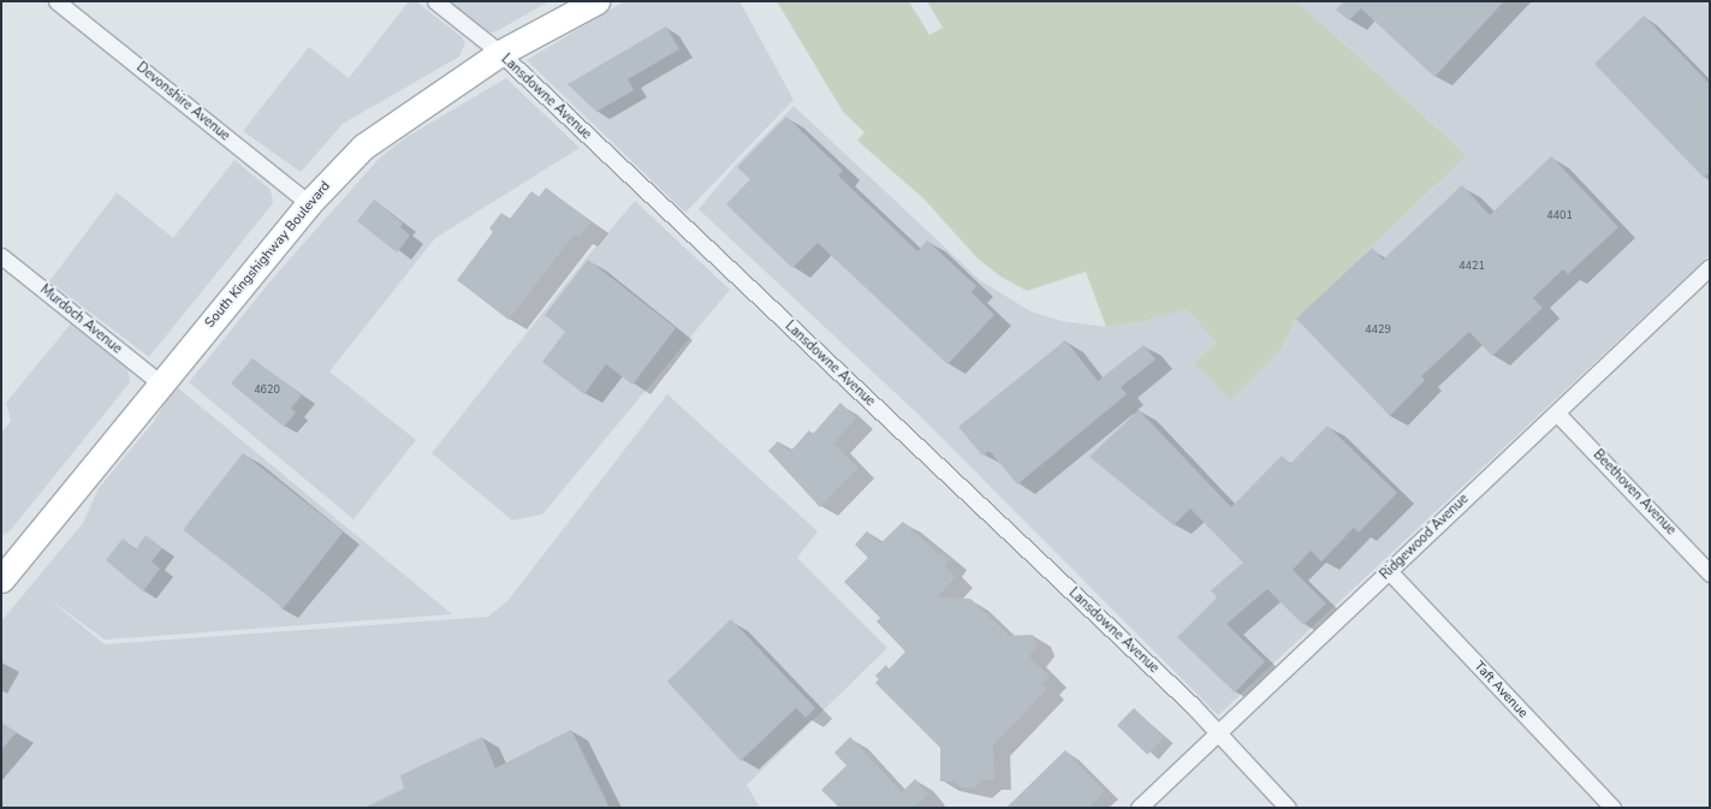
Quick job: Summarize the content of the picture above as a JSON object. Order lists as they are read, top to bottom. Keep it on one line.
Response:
{"streets":{"main road":["South Kingshighway Boulevard"],"street":["Lansdowne Avenue","Devonshire Avenue","Murdoch Avenue","Beethoven Avenue","Ridgewood Avenue","Taft Avenue"]},"crossings":[["Lansdowne Avenue","South Kingshighway Boulevard"],["Lansdowne Avenue","Ridgewood Avenue"],["Devonshire Avenue","South Kingshighway Boulevard"],["South Kingshighway Boulevard","Murdoch Avenue"],["Beethoven Avenue","Ridgewood Avenue"],["Ridgewood Avenue","Taft Avenue"]],"house_numbers":["4401","4421","4429","4620"]}
